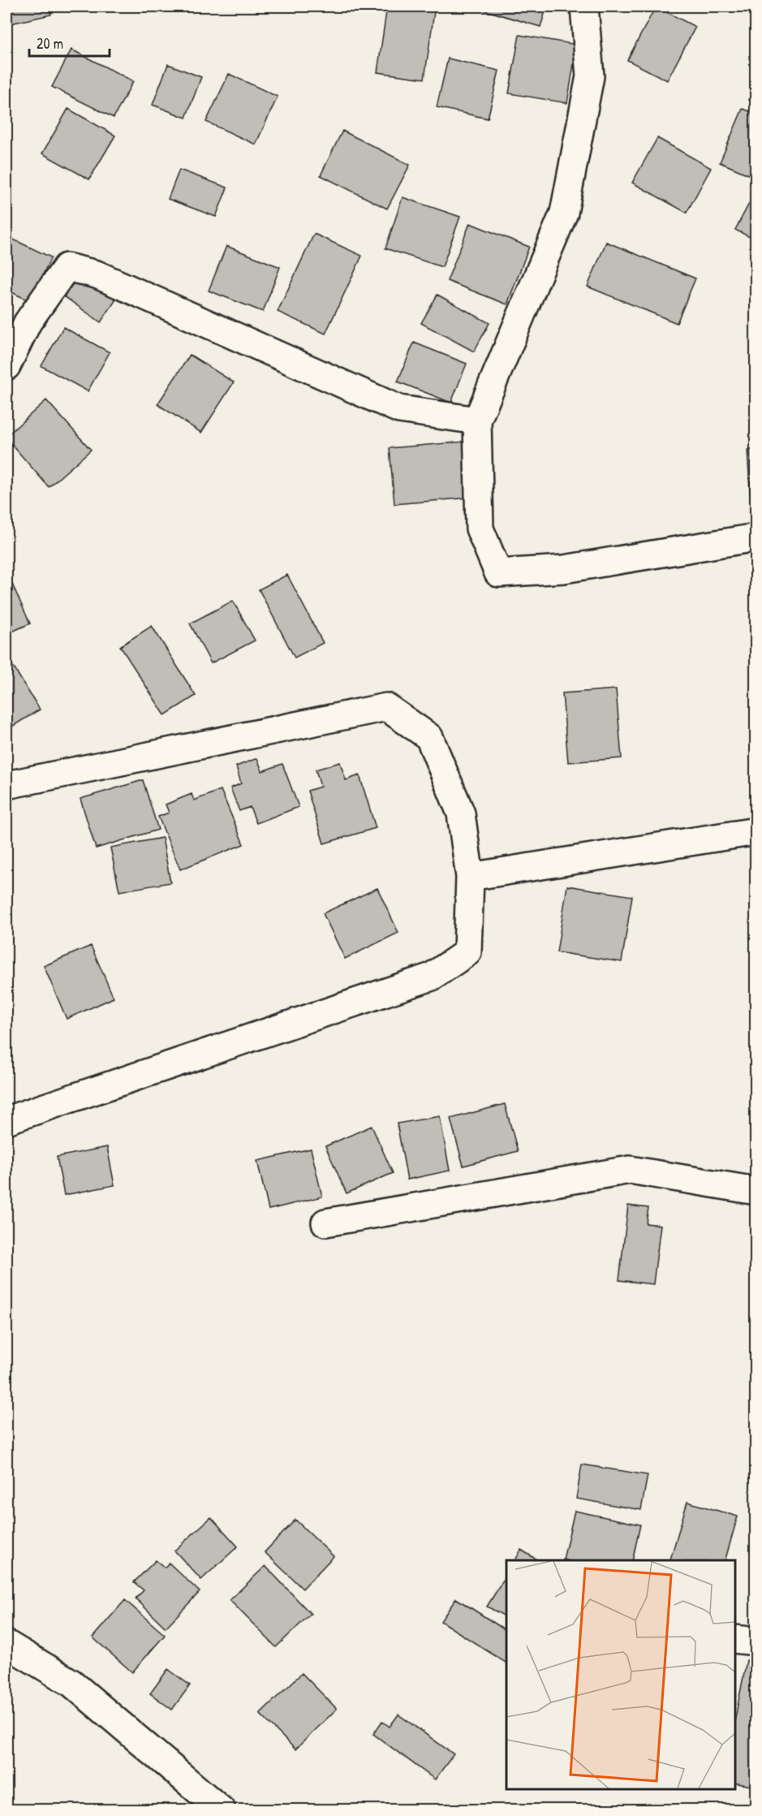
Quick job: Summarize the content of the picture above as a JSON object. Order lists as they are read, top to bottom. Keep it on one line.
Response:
{"scale_bar":"20 m"}
